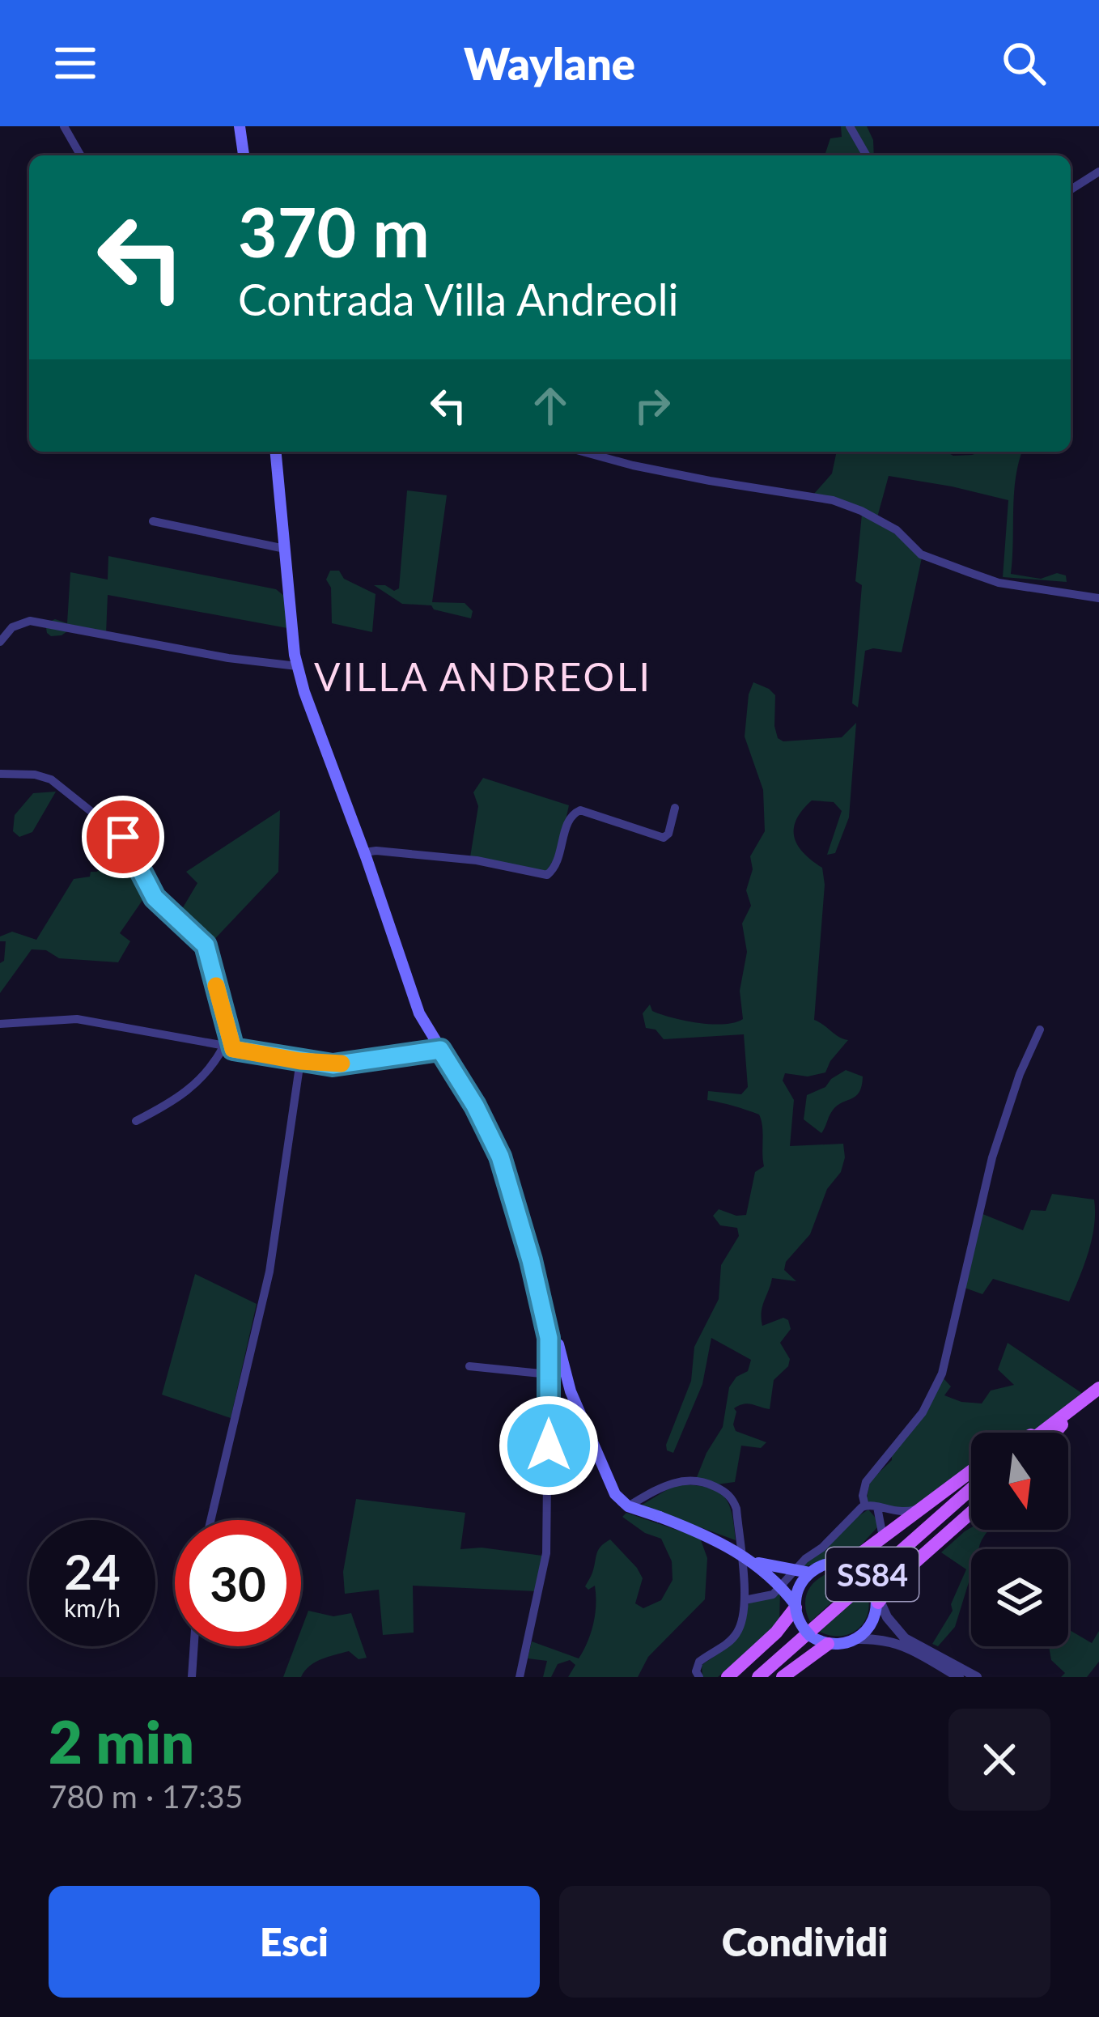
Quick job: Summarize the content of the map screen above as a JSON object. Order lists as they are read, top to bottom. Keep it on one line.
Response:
{"streets":{"main road":["SS84"]},"districts":["VILLA ANDREOLI"],"north":"bottom","page":{"header":"Waylane","turn":["370 m","Contrada Villa Andreoli"],"speed":"24 km/h","limit":"30","heading":["2 min","780 m · 17:35"],"buttons":["Esci","Condividi"]}}
